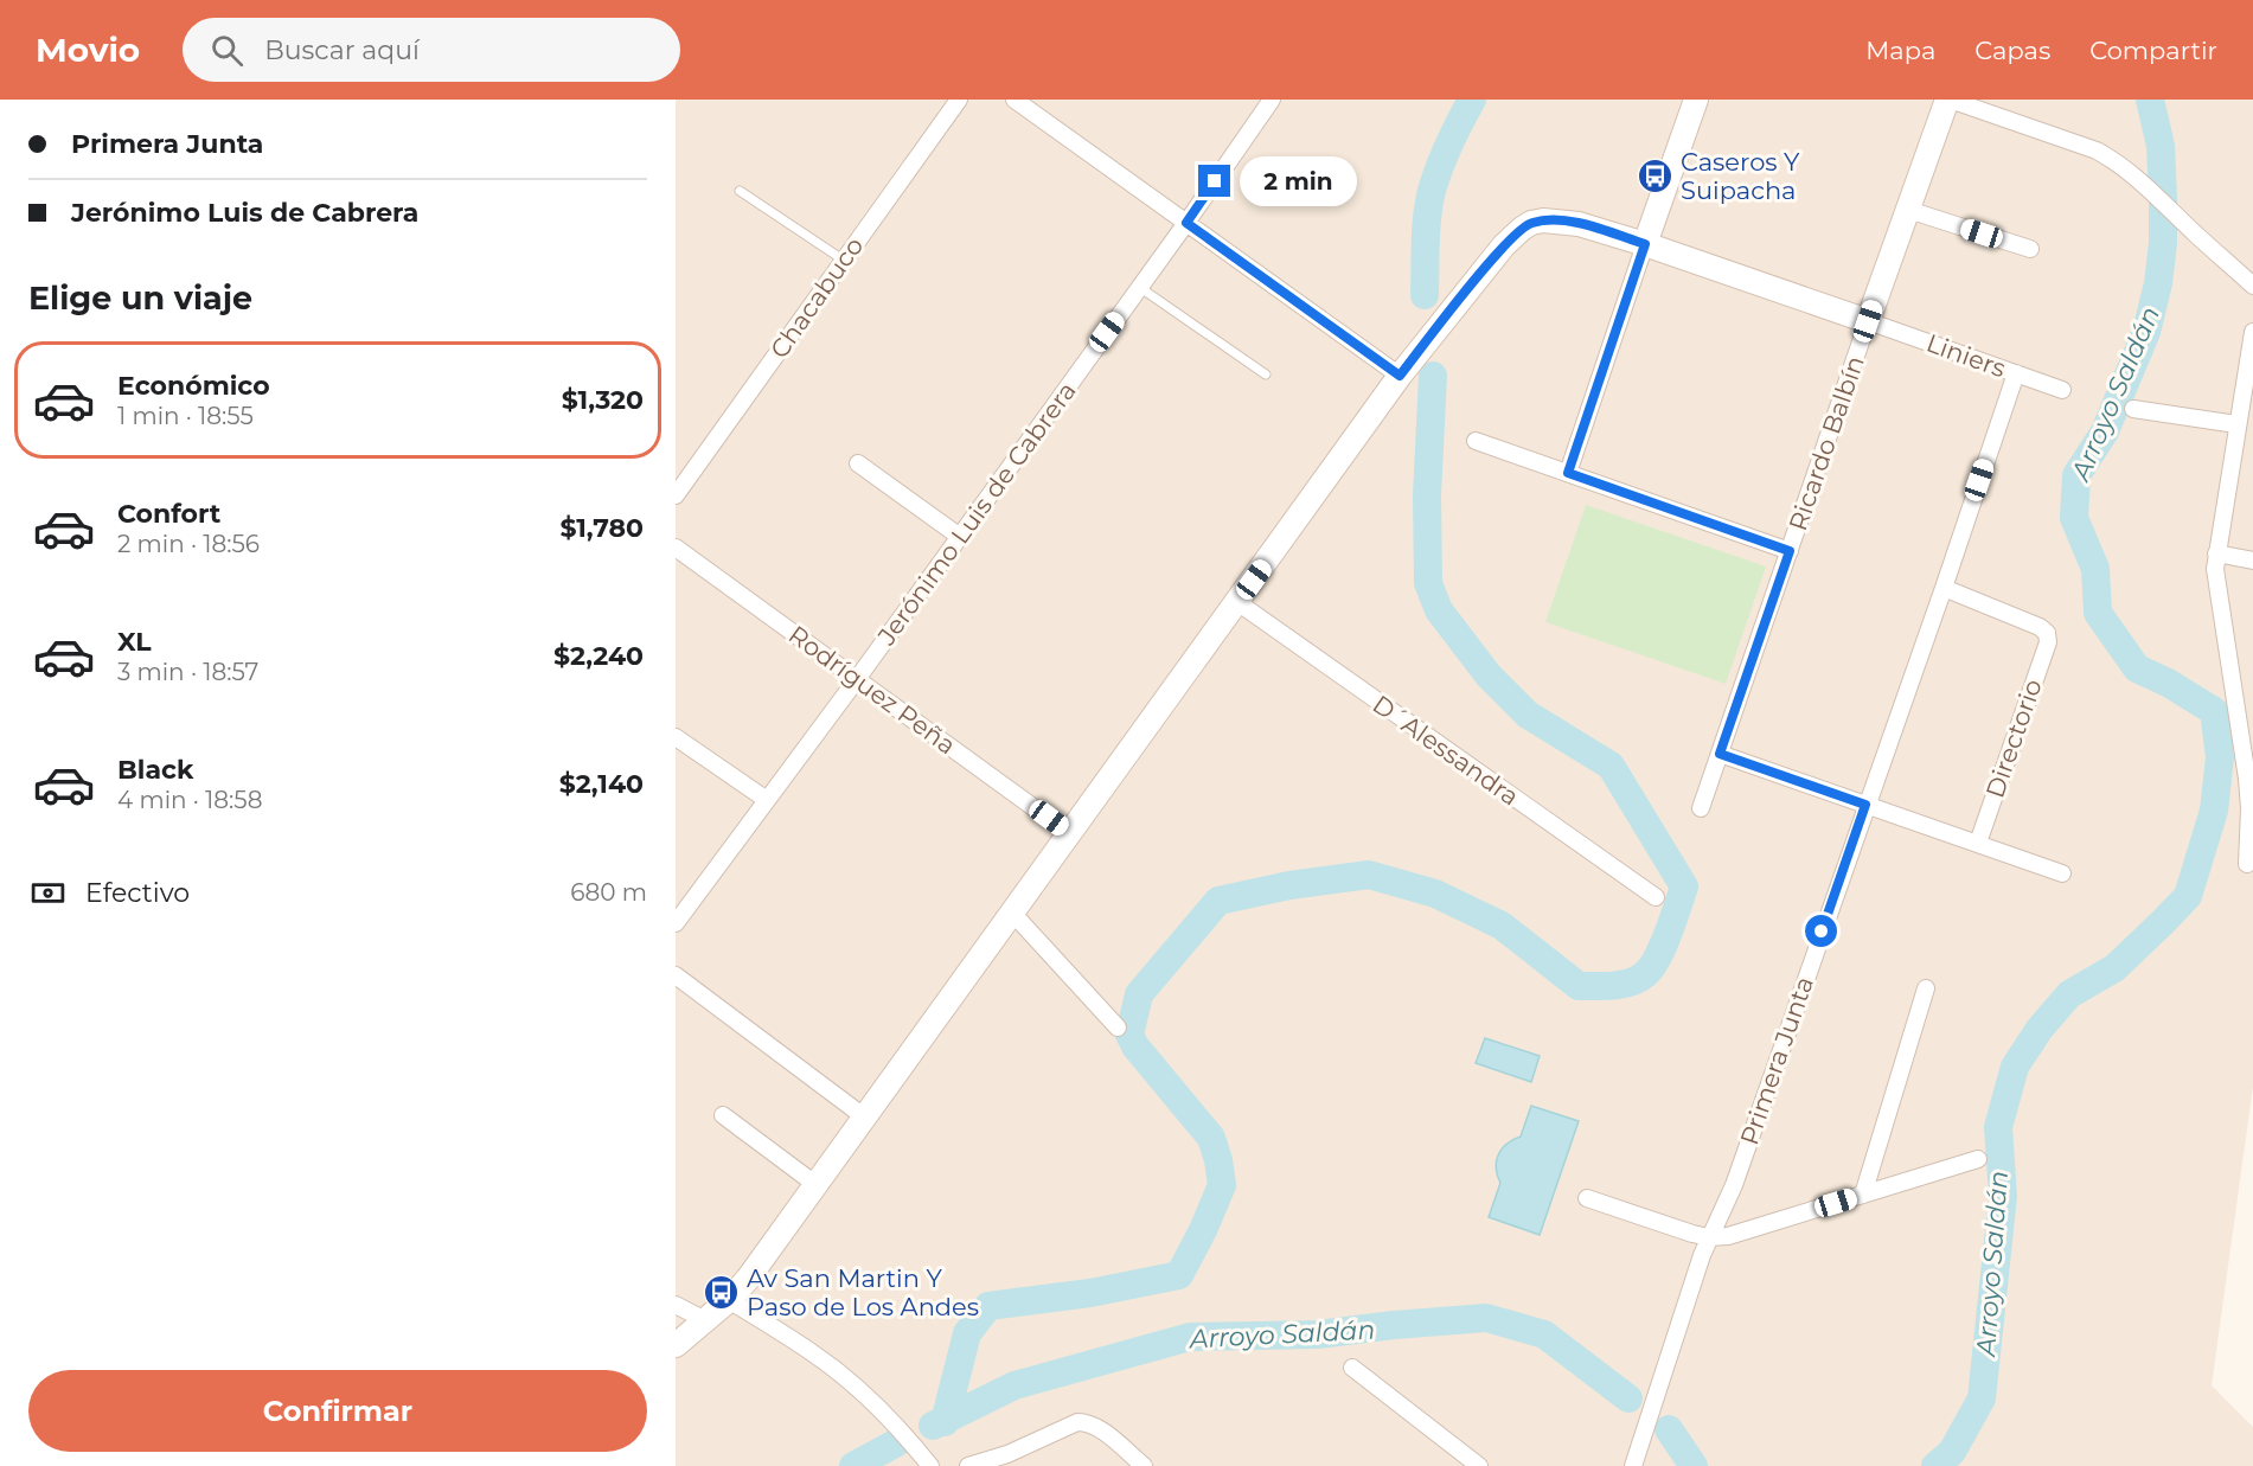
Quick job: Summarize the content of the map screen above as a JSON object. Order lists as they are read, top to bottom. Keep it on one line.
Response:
{"streets":{"street":["Chacabuco","Liniers","Ricardo Balbín","Jerónimo Luis de Cabrera","Rodríguez Peña","Directorio","D´Alessandra","Primera Junta"]},"crossings":[["Liniers","Ricardo Balbín"],["Liniers","Primera Junta"],["Jerónimo Luis de Cabrera","Rodríguez Peña"],["Directorio","Primera Junta"]],"water":["Arroyo Saldán"],"places":{"bus stop":["Caseros Y Suipacha","Av San Martin Y Paso de Los Andes"]},"page":{"header":"Movio","search":"Buscar aquí","nav":["Mapa","Capas","Compartir"],"banner":["Primera Junta","Jerónimo Luis de Cabrera"],"bubble":"2 min","heading":"Elige un viaje","list":[{"name":"Económico","note":"1 min · 18:55","value":"$1,320"},{"name":"Confort","note":"2 min · 18:56","value":"$1,780"},{"name":"XL","note":"3 min · 18:57","value":"$2,240"},{"name":"Black","note":"4 min · 18:58","value":"$2,140"}],"pay":["Efectivo","680 m"],"buttons":"Confirmar"}}
